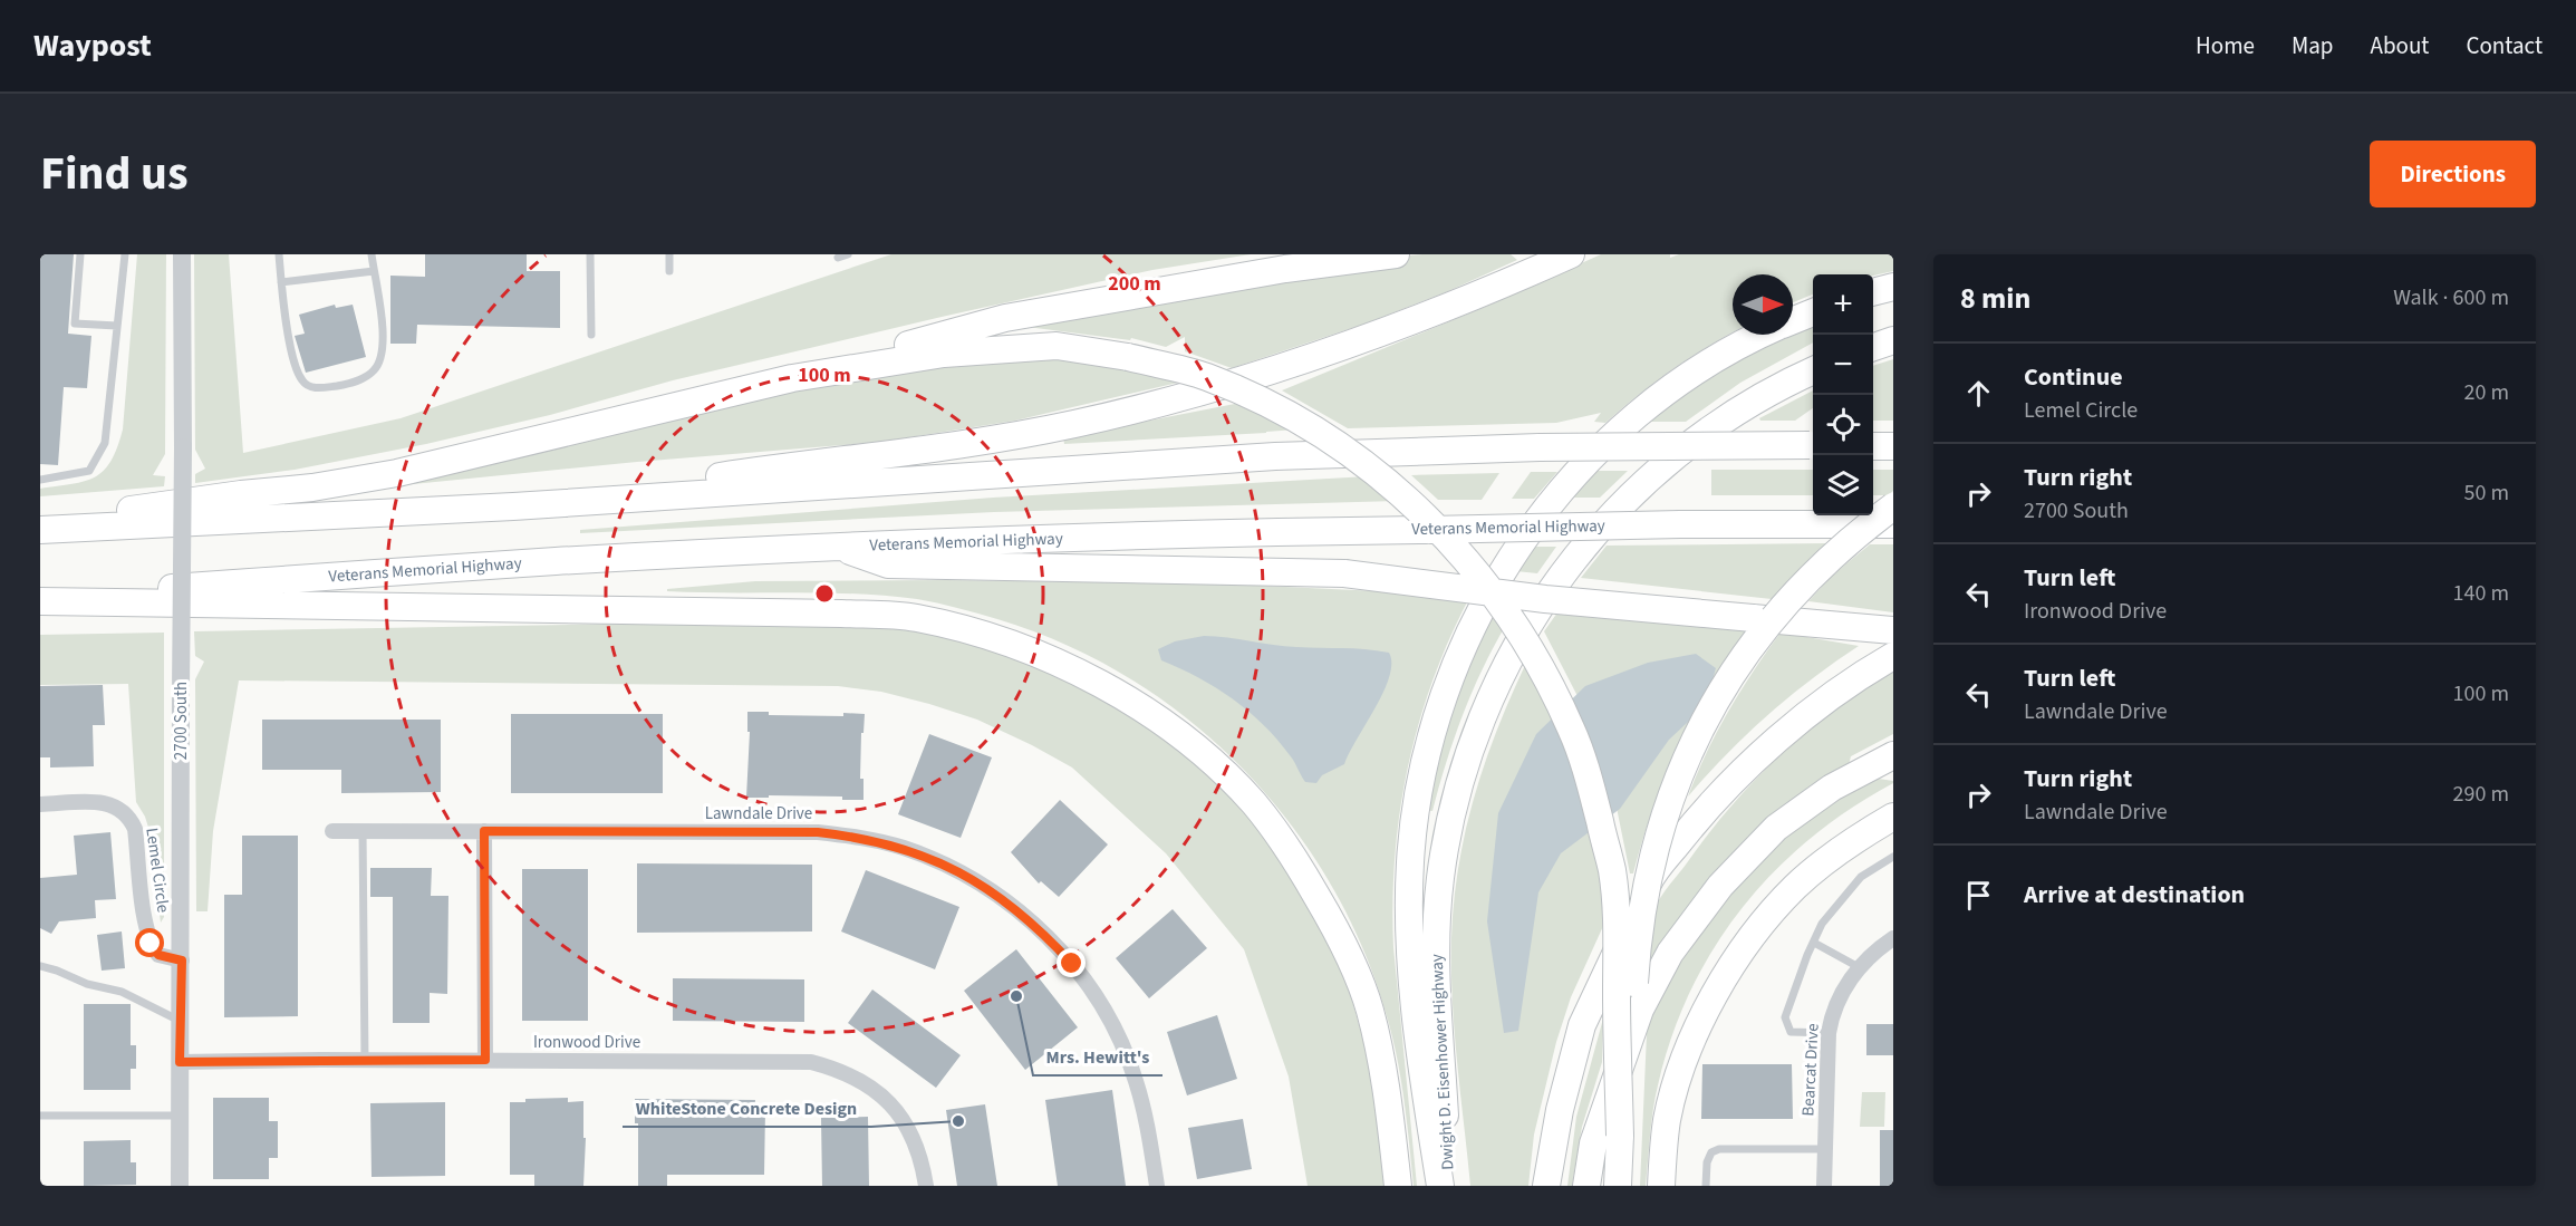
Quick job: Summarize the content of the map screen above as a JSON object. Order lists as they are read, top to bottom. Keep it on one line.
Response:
{"streets":{"highway":["Veterans Memorial Highway","Dwight D. Eisenhower Highway"],"street":["2700 South","Lawndale Drive","Lemel Circle","Ironwood Drive","Bearcat Drive"]},"crossings":[["2700 South","Lemel Circle"],["2700 South","Ironwood Drive"]],"places":["Mrs. Hewitt's","WhiteStone Concrete Design"],"north":"right","page":{"header":"Waypost","nav":["Home","Map","About","Contact"],"title":"Find us","buttons":"Directions","heading":["8 min","Walk · 600 m"],"map_buttons":["+","−"],"list":[["Continue","Lemel Circle","20 m"],["Turn right","2700 South","50 m"],["Turn left","Ironwood Drive","140 m"],["Turn left","Lawndale Drive","100 m"],["Turn right","Lawndale Drive","290 m"],"Arrive at destination"]},"rings":["200 m","100 m"]}
